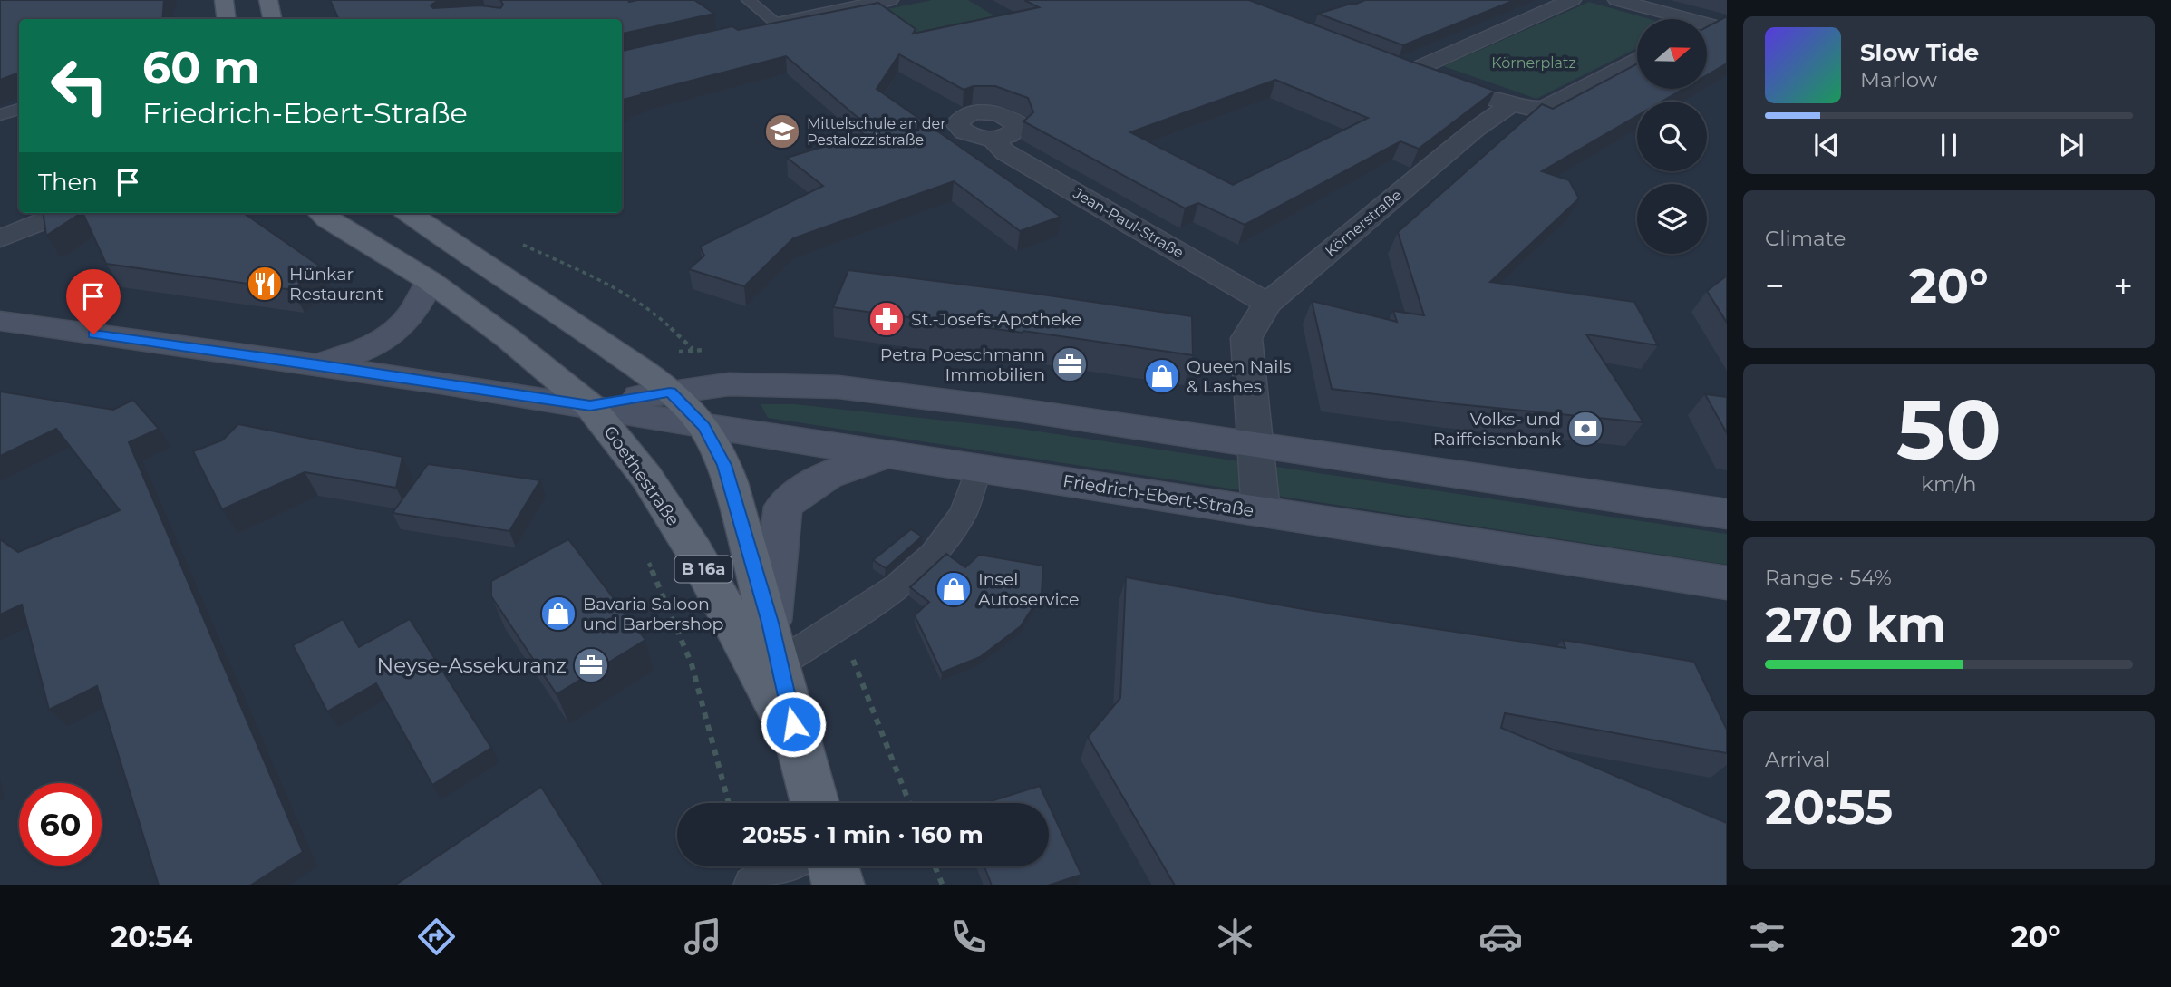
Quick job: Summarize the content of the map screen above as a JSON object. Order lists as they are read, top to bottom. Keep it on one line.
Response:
{"streets":{"main road":["Goethestraße","B 16a"],"street":["Jean-Paul-Straße","Körnerstraße","Friedrich-Ebert-Straße"]},"crossings":[["Jean-Paul-Straße","Körnerstraße"],["Körnerstraße","Friedrich-Ebert-Straße"],["Goethestraße","Friedrich-Ebert-Straße"]],"parks":["Körnerplatz"],"places":{"school or university":["Mittelschule an der Pestalozzistraße"],"restaurant":["Hünkar Restaurant"],"pharmacy":["St.-Josefs-Apotheke"],"office":["Petra Poeschmann Immobilien","Neyse-Assekuranz"],"shop":["Queen Nails & Lashes","Insel Autoservice","Bavaria Saloon und Barbershop"],"bank":["Volks- und Raiffeisenbank"]},"north":"right","page":{"turn":["60 m","Friedrich-Ebert-Straße"],"song":["Slow Tide","Marlow"],"then":"Then","tile":["Climate",["50","km/h"],["Range · 54%","270 km"],["Arrival","20:55"]],"heat":["−","20°","+"],"limit":"60","trip":"20:55 · 1 min · 160 m","tabs":["20:54","20°"]}}
